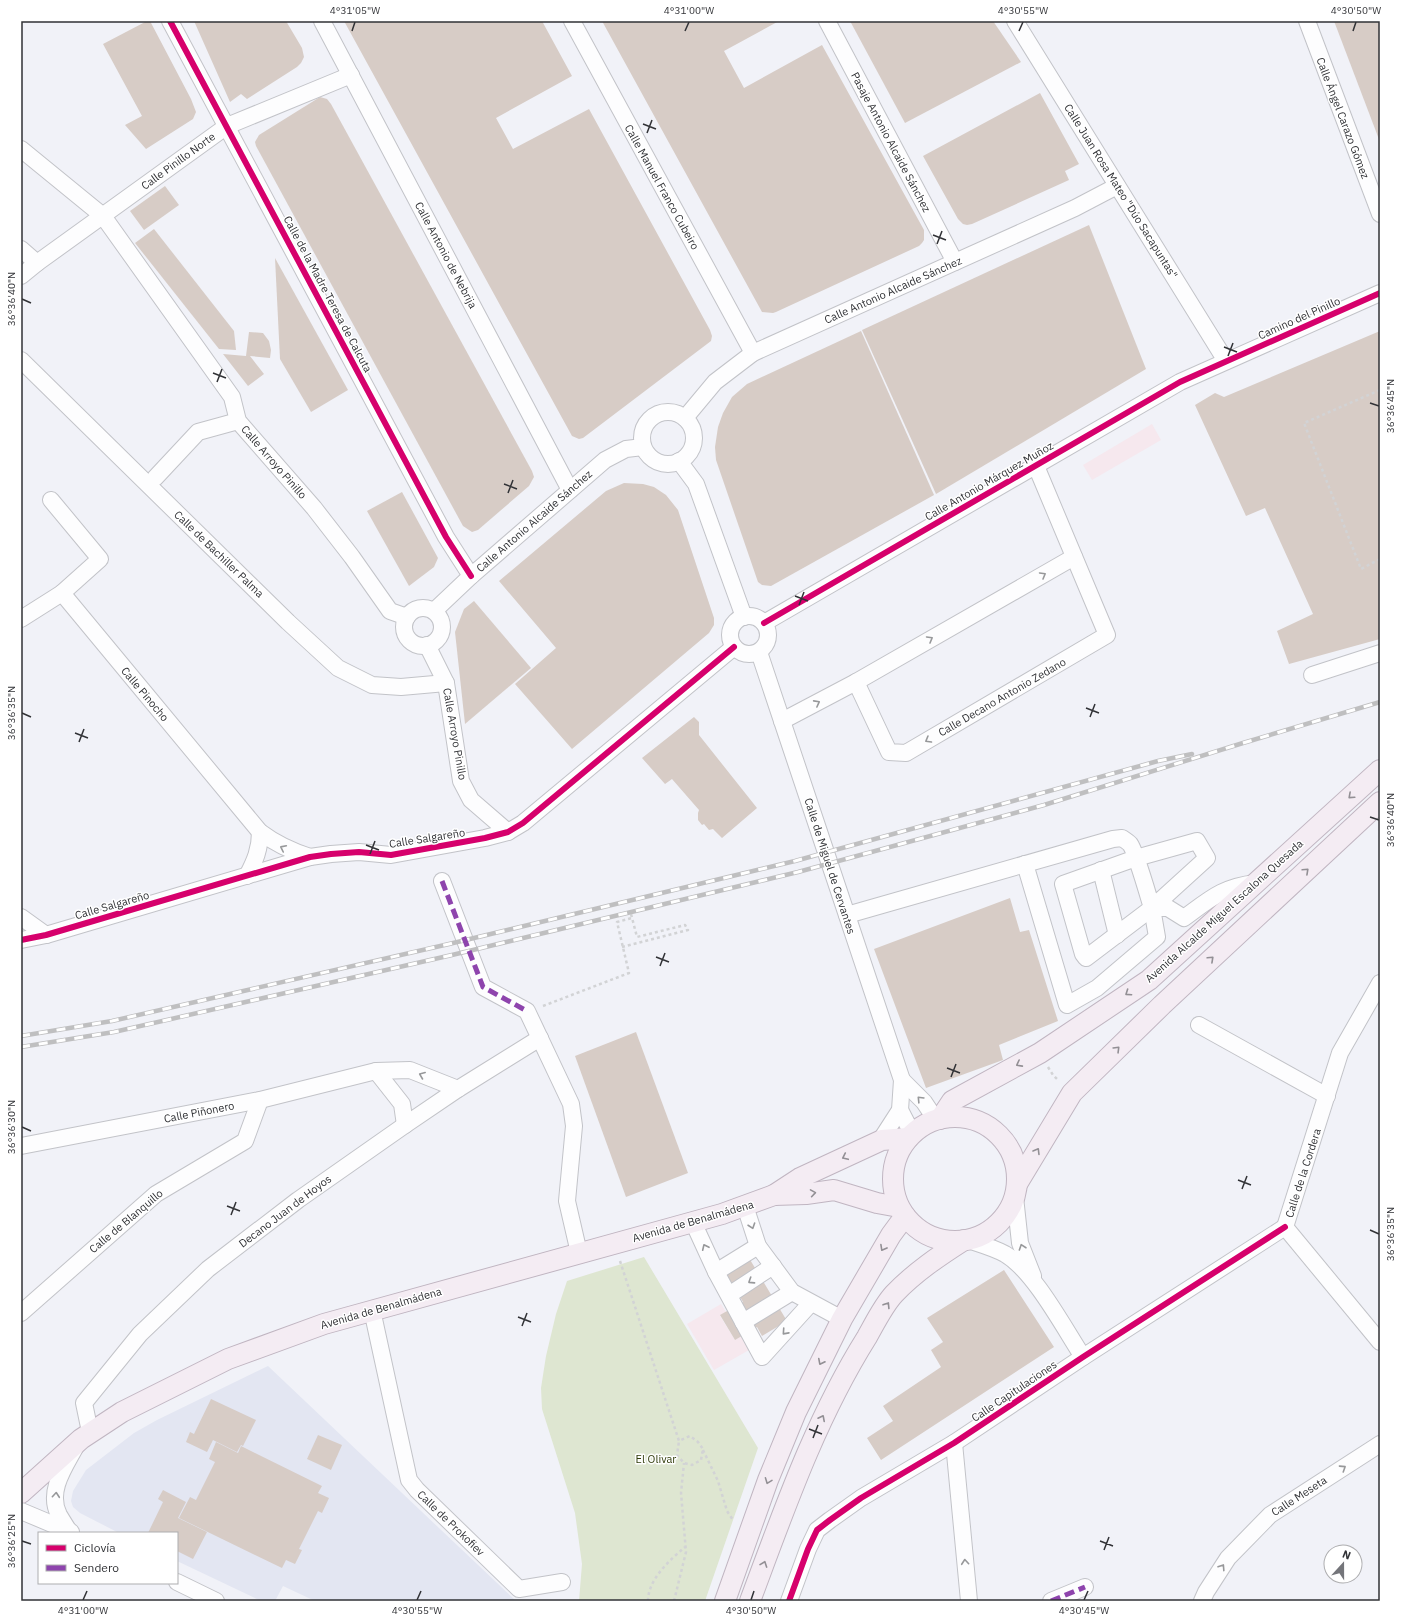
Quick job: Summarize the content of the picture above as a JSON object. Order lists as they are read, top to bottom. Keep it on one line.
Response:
{"streets":{"main road":["Avenida Alcalde Miguel Escalona Quesada","Avenida de Benalmádena"],"street":["Calle Ángel Carazo Gómez","Pasaje Antonio Alcaide Sánchez","Calle Pinillo Norte","Calle Manuel Franco Cubeiro","Calle Juan Rosa Mateo \"Dúo Sacapuntas\"","Calle Antonio de Nebrija","Calle Antonio Alcaide Sánchez","Calle de la Madre Teresa de Calcuta","Camino del Pinillo","Calle Arroyo Pinillo","Calle Antonio Márquez Muñoz","Calle de Bachiller Palma","Calle Pinocho","Calle Decano Antonio Zedano","Calle Salgareño","Calle de Miguel de Cervantes","Calle Piñonero","Calle de la Cordera","Decano Juan de Hoyos","Calle de Blanquillo","Calle Capitulaciones","Calle Meseta","Calle de Prokofiev"]},"crossings":[["Pasaje Antonio Alcaide Sánchez","Calle Antonio Alcaide Sánchez"],["Calle Pinillo Norte","Calle Antonio de Nebrija"],["Calle Pinillo Norte","Calle de la Madre Teresa de Calcuta"],["Calle Pinillo Norte","Calle Arroyo Pinillo"],["Calle Manuel Franco Cubeiro","Calle Antonio Alcaide Sánchez"],["Calle Juan Rosa Mateo \"Dúo Sacapuntas\"","Calle Antonio Alcaide Sánchez"],["Calle Juan Rosa Mateo \"Dúo Sacapuntas\"","Camino del Pinillo"],["Calle Juan Rosa Mateo \"Dúo Sacapuntas\"","Calle Antonio Márquez Muñoz"],["Calle Antonio de Nebrija","Calle Antonio Alcaide Sánchez"],["Calle Antonio Alcaide Sánchez","Calle de la Madre Teresa de Calcuta"],["Calle Antonio Alcaide Sánchez","Calle Arroyo Pinillo"],["Camino del Pinillo","Calle Antonio Márquez Muñoz"],["Calle Arroyo Pinillo","Calle de Bachiller Palma"],["Calle Arroyo Pinillo","Calle Salgareño"],["Calle Antonio Márquez Muñoz","Calle Decano Antonio Zedano"],["Calle Antonio Márquez Muñoz","Calle Salgareño"],["Calle Antonio Márquez Muñoz","Calle de Miguel de Cervantes"],["Calle Pinocho","Calle Salgareño"],["Calle Salgareño","Calle de Miguel de Cervantes"],["Avenida Alcalde Miguel Escalona Quesada","Avenida de Benalmádena"],["Calle Piñonero","Decano Juan de Hoyos"],["Calle Piñonero","Calle de Blanquillo"],["Calle de la Cordera","Calle Capitulaciones"],["Decano Juan de Hoyos","Avenida de Benalmádena"],["Avenida de Benalmádena","Calle de Prokofiev"]],"one_way":["Calle Meseta"],"parks":["El Olivar"],"legend":["Ciclovía","Sendero"],"north":"top","coordinates":["4°31'05\"W","4°31'00\"W","4°30'55\"W","4°30'50\"W","36°36'40\"N","36°36'45\"N","36°36'35\"N","36°36'30\"N","36°36'25\"N","4°30'45\"W"]}
